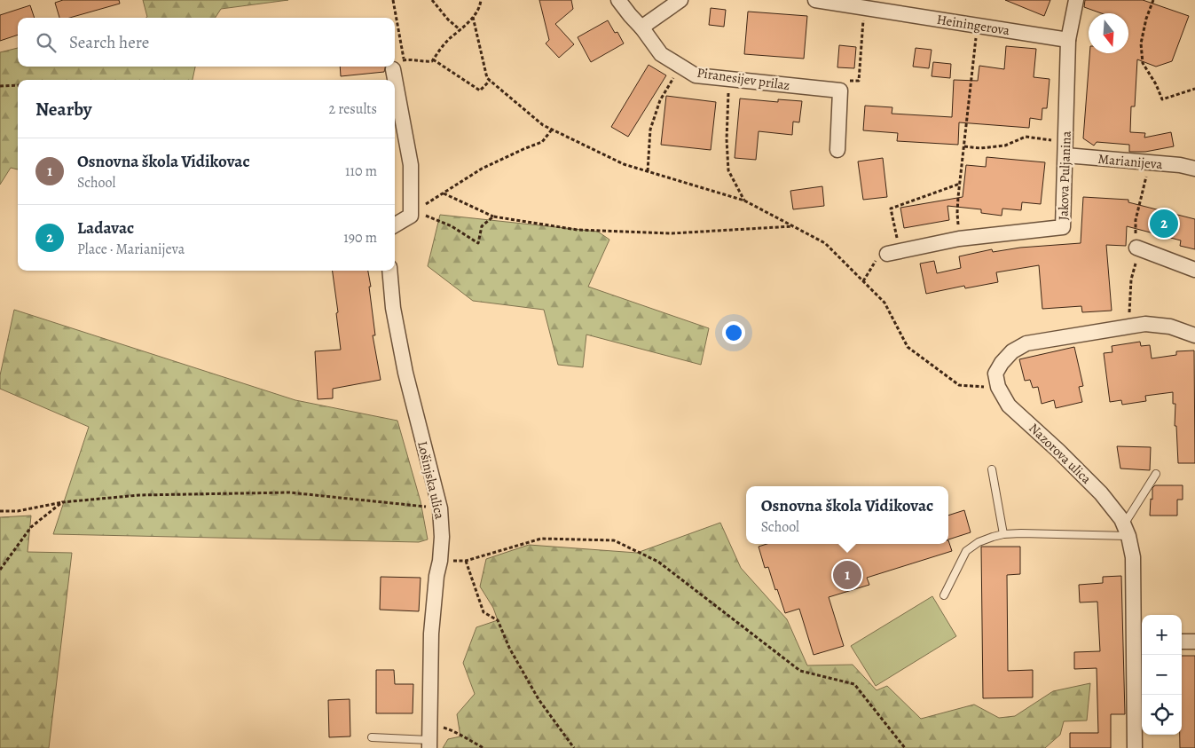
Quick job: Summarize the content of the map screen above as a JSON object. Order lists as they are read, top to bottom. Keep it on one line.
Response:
{"streets":{"street":["Heiningerova","Piranesijev prilaz","Marianijeva","Jakova Puljanina","Nazorova ulica","Lošinjska ulica"]},"crossings":[["Heiningerova","Jakova Puljanina"],["Marianijeva","Jakova Puljanina"]],"north":"bottom","page":{"search":"Search here","heading":["Nearby","2 results"],"list":[{"mark":"1","name":"Osnovna škola Vidikovac","note":"School","value":"110 m"},{"mark":"2","name":"Ladavac","note":"Place · Marianijeva","value":"190 m"}],"pins":["2","1"],"popup":["Osnovna škola Vidikovac","School"],"map_buttons":["+","−"]}}
